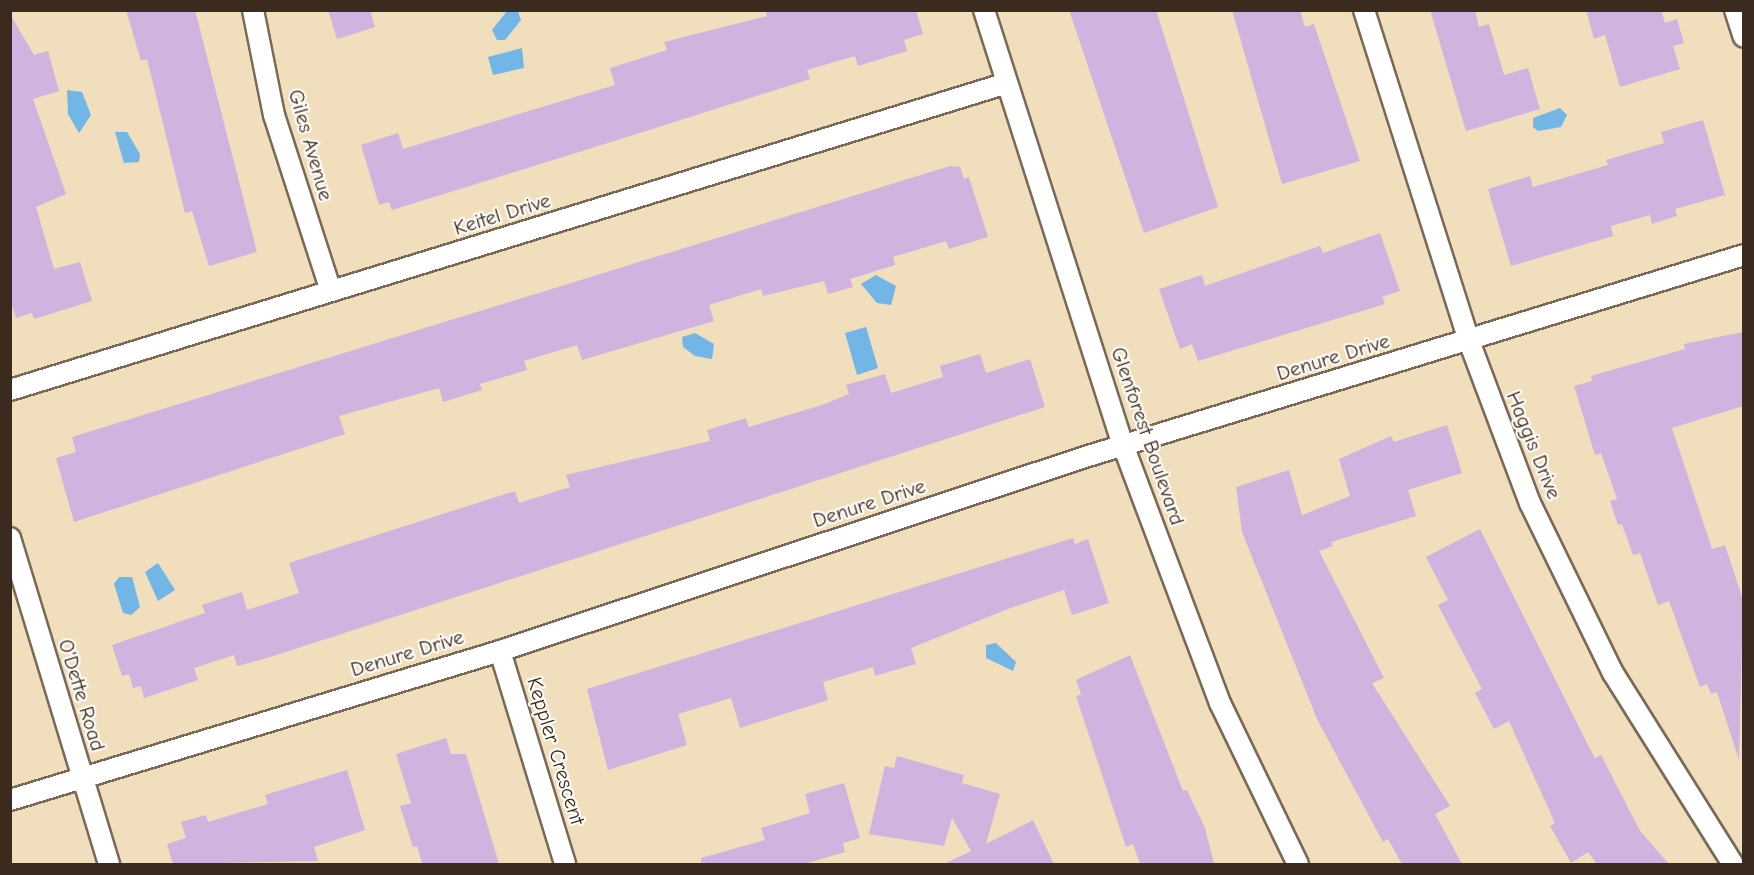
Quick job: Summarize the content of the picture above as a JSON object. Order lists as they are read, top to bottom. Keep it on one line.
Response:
{"streets":{"street":["Giles Avenue","Keitel Drive","Denure Drive","Glenforest Boulevard","Haggis Drive","O'Dette Road","Keppler Crescent"]},"crossings":[["Giles Avenue","Keitel Drive"],["Keitel Drive","Glenforest Boulevard"],["Denure Drive","Glenforest Boulevard"],["Denure Drive","Haggis Drive"],["Denure Drive","O'Dette Road"],["Denure Drive","Keppler Crescent"]]}
